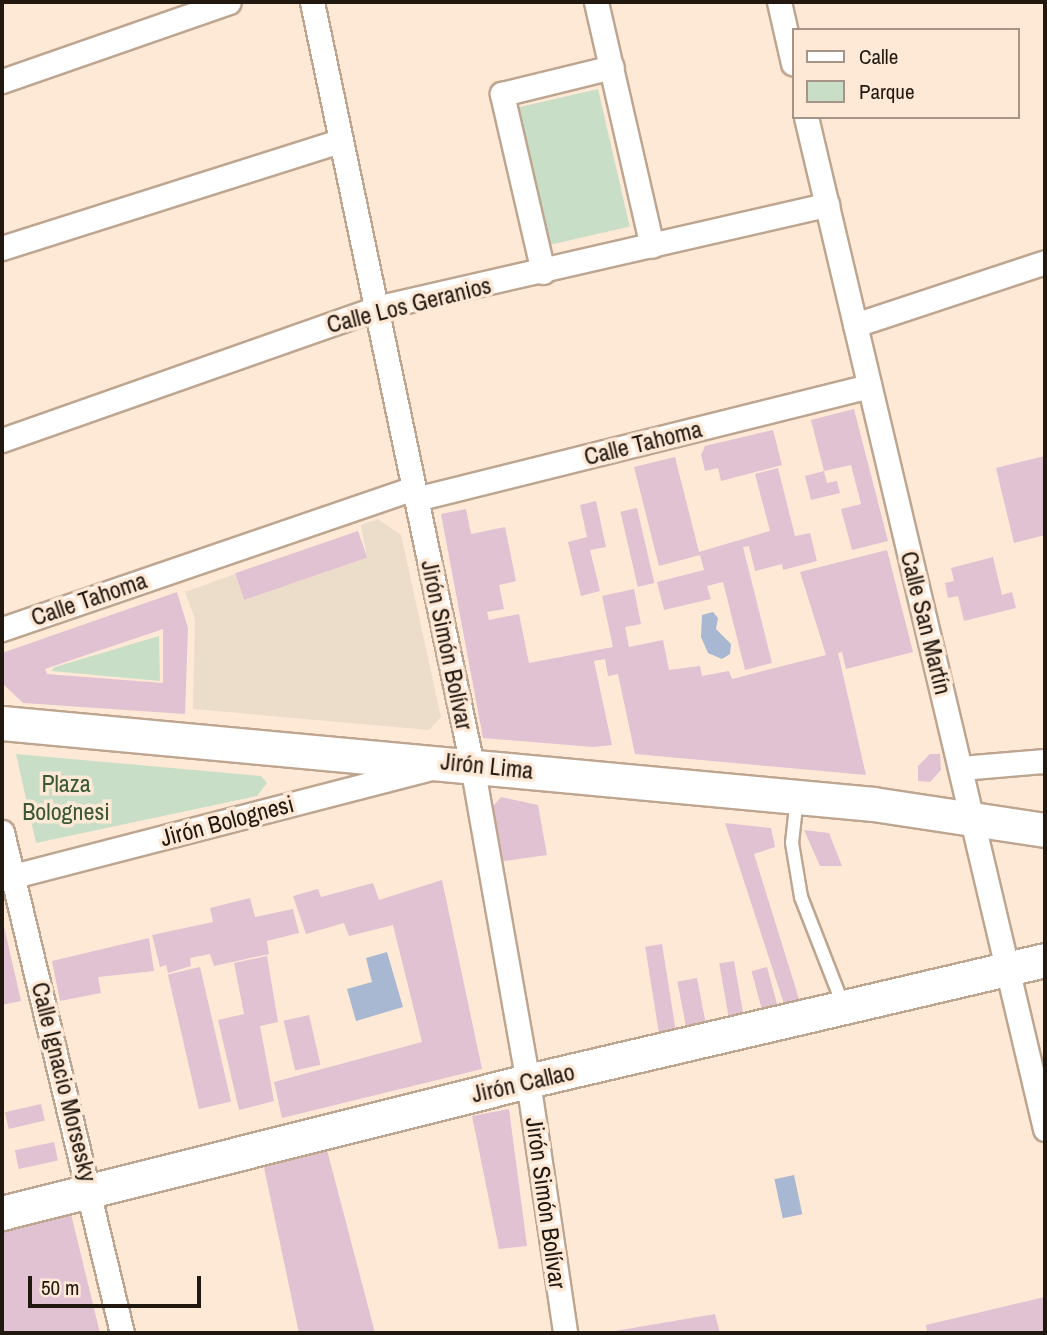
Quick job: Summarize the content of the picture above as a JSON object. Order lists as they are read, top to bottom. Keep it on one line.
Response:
{"streets":{"street":["Calle Los Geranios","Calle Tahoma","Calle San Martín","Jirón Simón Bolívar","Jirón Lima","Jirón Bolognesi","Calle Ignacio Morsesky","Jirón Callao"]},"crossings":[["Calle Los Geranios","Calle San Martín"],["Calle Los Geranios","Jirón Simón Bolívar"],["Calle Tahoma","Calle San Martín"],["Calle Tahoma","Jirón Simón Bolívar"],["Calle San Martín","Jirón Lima"],["Calle San Martín","Jirón Callao"],["Jirón Simón Bolívar","Jirón Lima"],["Jirón Simón Bolívar","Jirón Bolognesi"],["Jirón Simón Bolívar","Jirón Callao"],["Jirón Lima","Jirón Bolognesi"],["Jirón Bolognesi","Calle Ignacio Morsesky"],["Calle Ignacio Morsesky","Jirón Callao"]],"parks":["Plaza Bolognesi"],"legend":["Calle","Parque"],"scale_bar":"50 m"}
